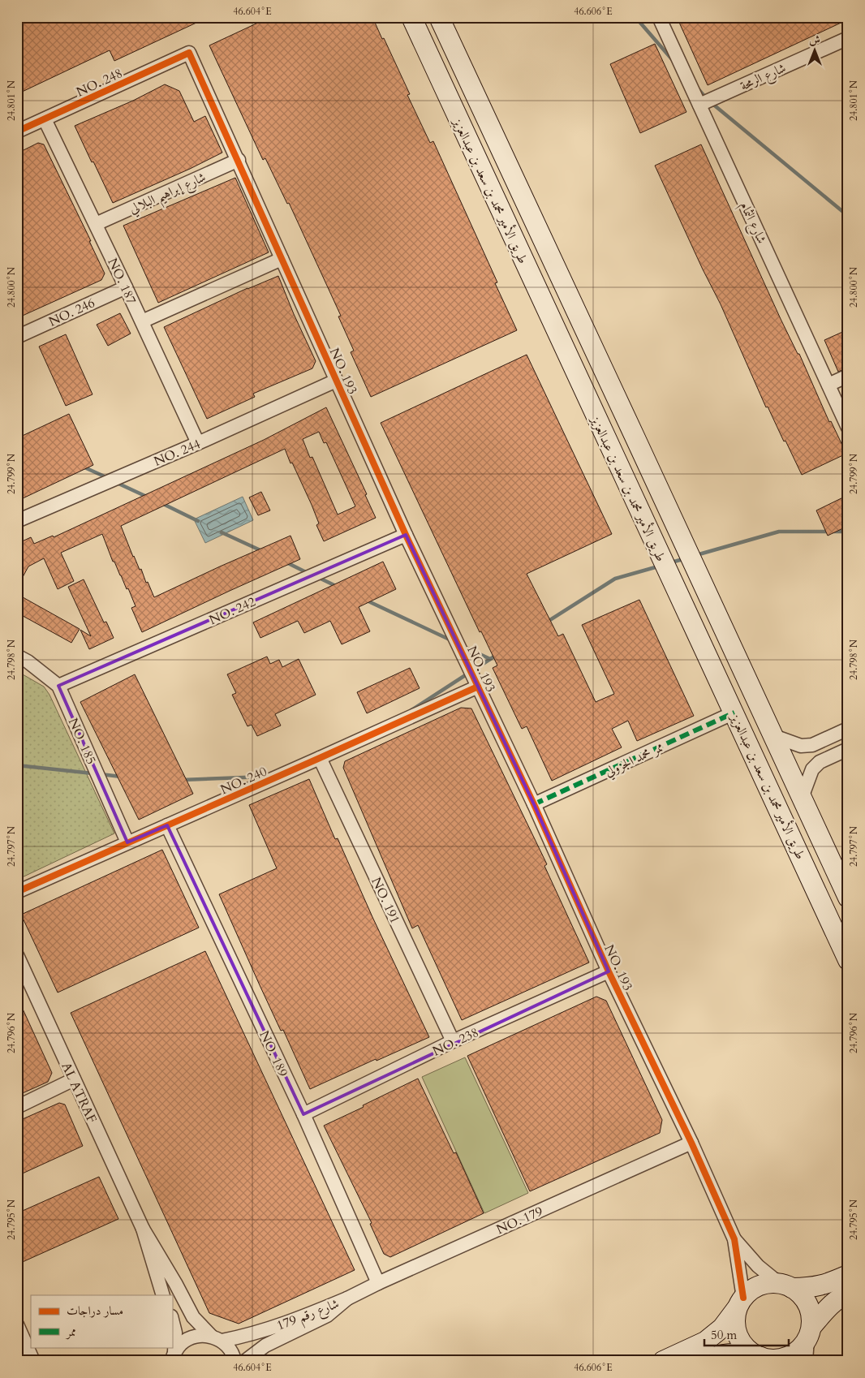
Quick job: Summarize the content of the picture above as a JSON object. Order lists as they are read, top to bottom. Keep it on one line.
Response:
{"streets":{"main road":["طريق الأمير محمد بن سعد بن عبدالعزيز"],"street":["شارع الرمحة","NO. 248","شارع إبراهيم البلالي","شارع الثمام","NO. 187","NO. 246","NO. 193","NO. 244","NO. 242","NO. 185","ممر محمد الجزولي","NO. 240","NO. 191","NO. 238","NO. 189","AL ATRAF","NO. 179","شارع رقم 179"]},"crossings":[["شارع الرمحة","شارع الثمام"],["NO. 248","NO. 187"],["NO. 248","NO. 193"],["طريق الأمير محمد بن سعد بن عبدالعزيز","ممر محمد الجزولي"],["شارع إبراهيم البلالي","NO. 187"],["شارع إبراهيم البلالي","NO. 193"],["NO. 187","NO. 246"],["NO. 187","NO. 244"],["NO. 193","NO. 244"],["NO. 193","NO. 242"],["NO. 193","ممر محمد الجزولي"],["NO. 193","NO. 240"],["NO. 193","NO. 238"],["NO. 193","NO. 179"],["NO. 242","NO. 185"],["NO. 185","NO. 240"],["NO. 240","NO. 191"],["NO. 240","NO. 189"],["NO. 191","NO. 238"],["NO. 238","NO. 189"],["NO. 189","NO. 179"],["AL ATRAF","شارع رقم 179"],["NO. 179","شارع رقم 179"]],"legend":["مسار دراجات","ممر"],"scale_bar":"50 m","north":"top","coordinates":["46.604°E","46.606°E","24.801°N","24.800°N","24.799°N","24.798°N","24.797°N","24.796°N","24.795°N"]}
